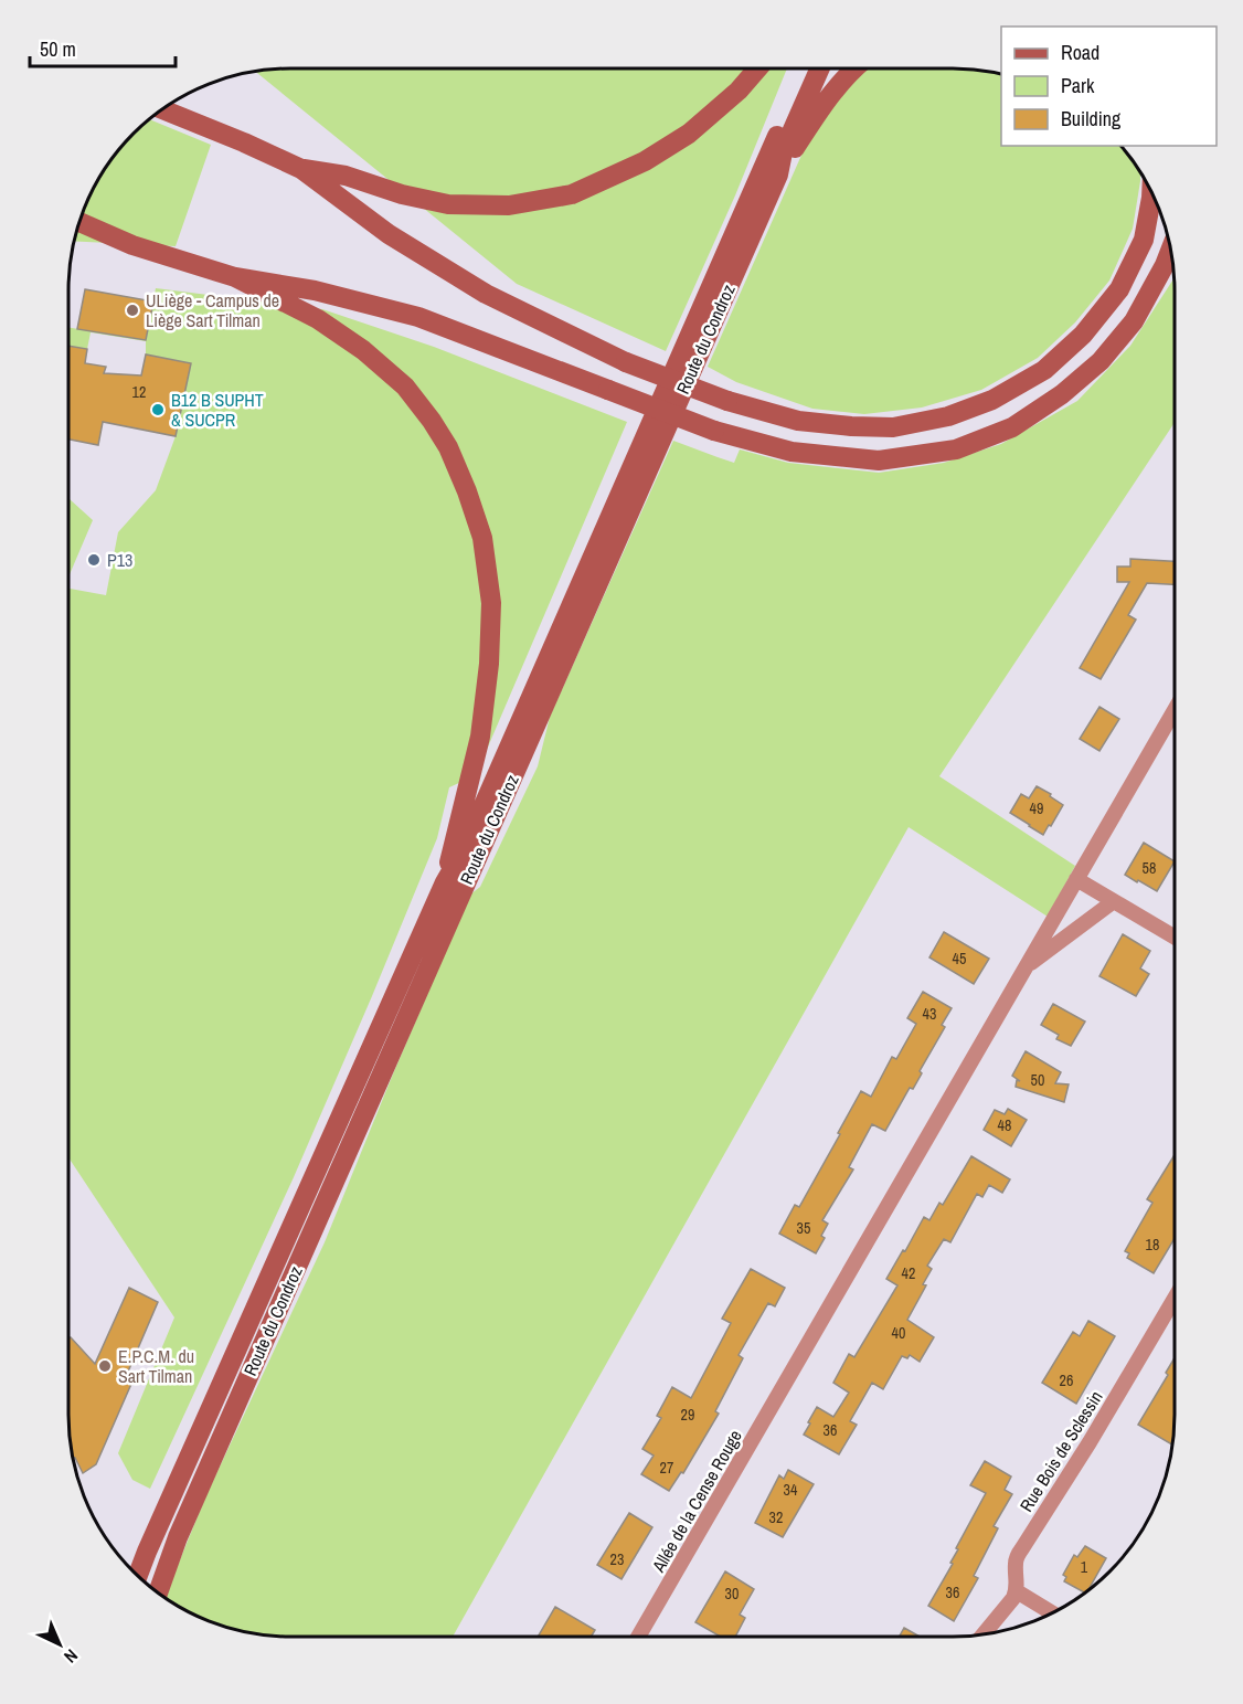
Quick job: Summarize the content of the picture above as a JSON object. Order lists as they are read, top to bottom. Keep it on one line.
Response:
{"streets":{"main road":["Route du Condroz"],"street":["Rue Bois de Sclessin","Allée de la Cense Rouge"]},"places":["ULiège - Campus de Liège Sart Tilman","B12 B SUPHT & SUCPR","P13","E.P.C.M. du Sart Tilman"],"house_numbers":["12","49","58","45","43","50","48","35","18","42","40","26","29","36","27","34","32","23","1","36","30"],"legend":["Road","Park","Building"],"scale_bar":"50 m","north":"bottom right"}
